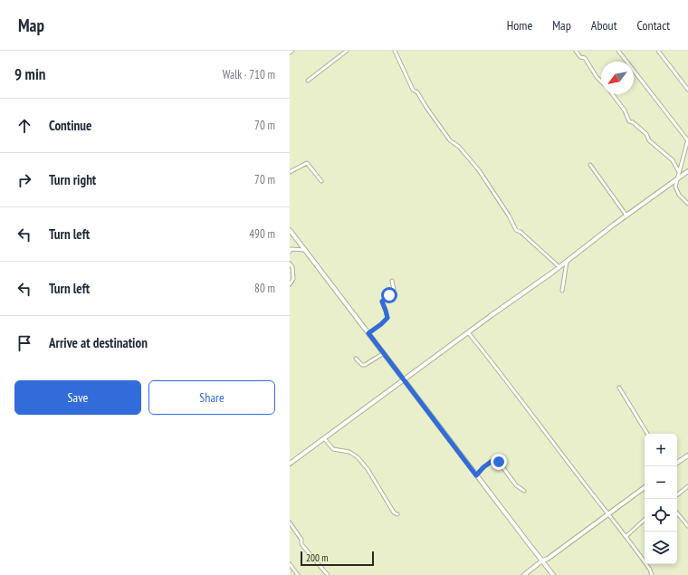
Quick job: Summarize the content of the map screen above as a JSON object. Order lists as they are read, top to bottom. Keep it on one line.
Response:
{"scale_bar":"200 m","north":"bottom left","page":{"header":"Map","nav":["Home","Map","About","Contact"],"heading":["9 min","Walk · 710 m"],"list":[["Continue","70 m"],["Turn right","70 m"],["Turn left","490 m"],["Turn left","80 m"],"Arrive at destination"],"buttons":["Save","Share"],"map_buttons":["+","−"],"scale":"200 m"}}
